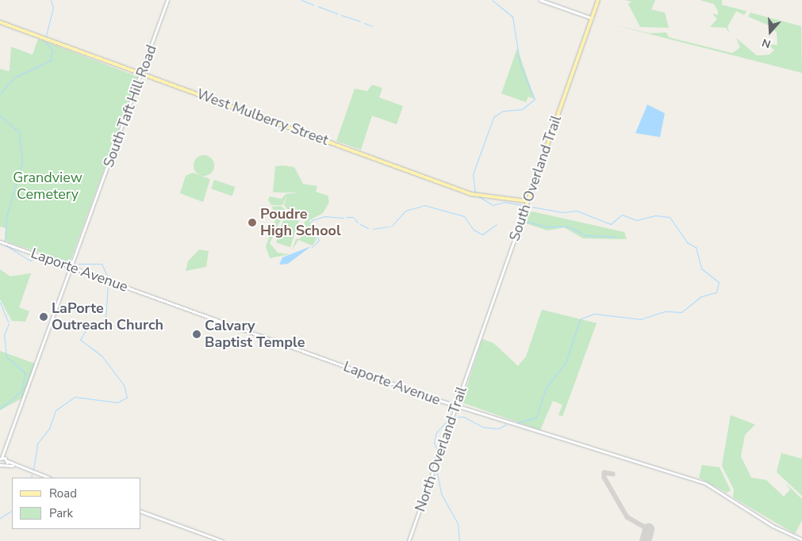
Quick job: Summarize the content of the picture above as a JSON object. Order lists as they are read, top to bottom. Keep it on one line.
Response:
{"streets":{"main road":["West Mulberry Street","South Overland Trail"],"street":["South Taft Hill Road","Laporte Avenue","North Overland Trail"]},"crossings":[["South Taft Hill Road","West Mulberry Street"],["South Taft Hill Road","Laporte Avenue"],["West Mulberry Street","South Overland Trail"],["South Overland Trail","North Overland Trail"],["Laporte Avenue","North Overland Trail"]],"parks":["Grandview Cemetery"],"places":["Poudre High School","LaPorte Outreach Church","Calvary Baptist Temple"],"legend":["Road","Park"],"north":"bottom"}
